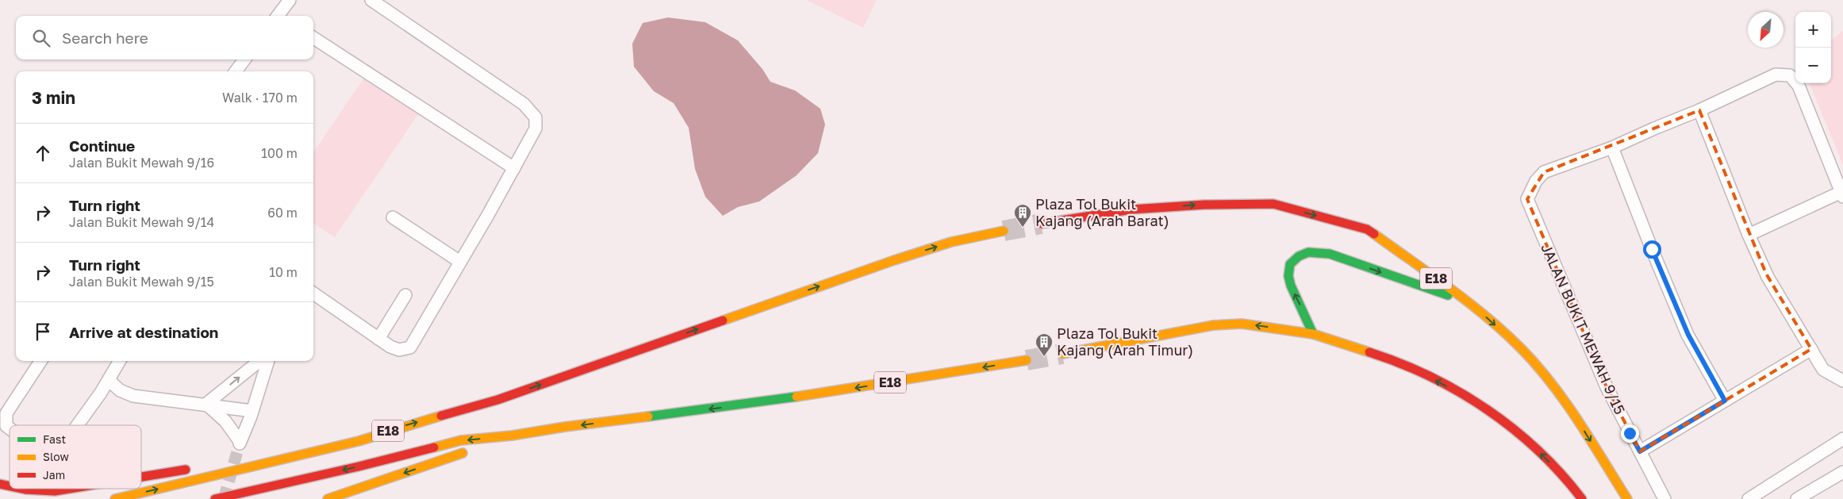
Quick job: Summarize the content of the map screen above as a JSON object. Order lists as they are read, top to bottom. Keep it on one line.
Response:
{"streets":{"highway":["E18"],"street":["JALAN BUKIT MEWAH 9/15"]},"places":{"building":["Plaza Tol Bukit Kajang (Arah Barat)","Plaza Tol Bukit Kajang (Arah Timur)"]},"legend":["Fast","Slow","Jam"],"north":"bottom left","page":{"map_buttons":["+","−"],"search":"Search here","heading":["3 min","Walk · 170 m"],"list":[["Continue","Jalan Bukit Mewah 9/16","100 m"],["Turn right","Jalan Bukit Mewah 9/14","60 m"],["Turn right","Jalan Bukit Mewah 9/15","10 m"],"Arrive at destination"]}}
